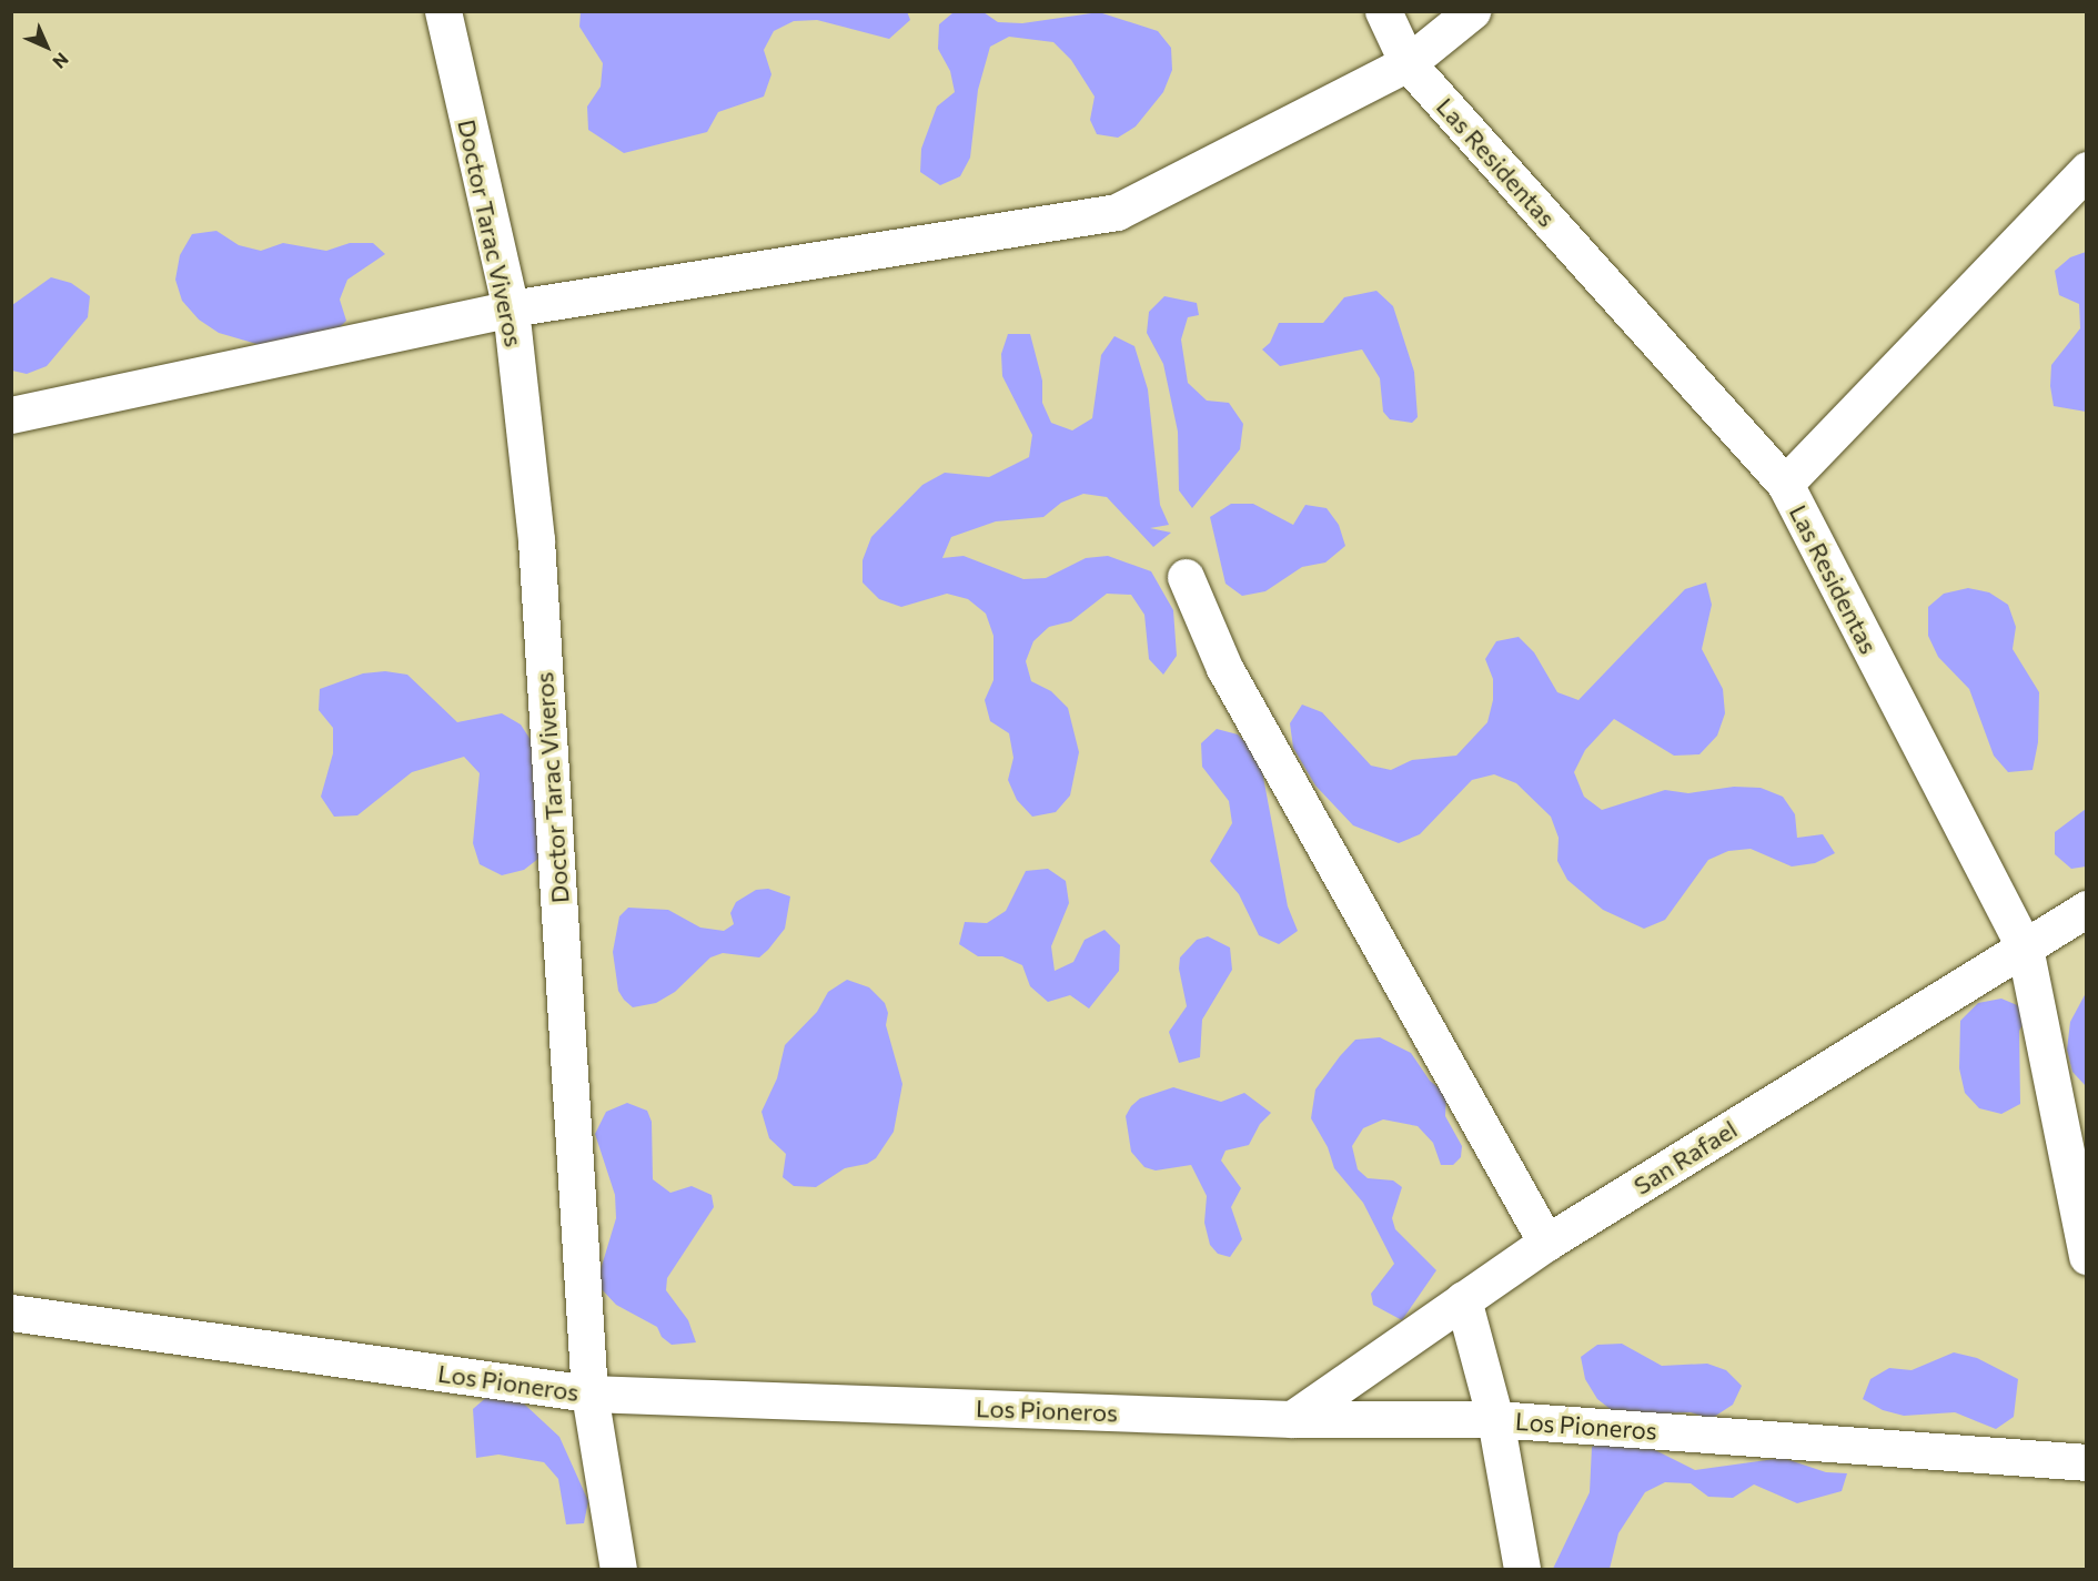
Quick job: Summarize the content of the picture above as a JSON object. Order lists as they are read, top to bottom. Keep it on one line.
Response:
{"streets":{"street":["Las Residentas","Doctor Tarac Viveros","San Rafael","Los Pioneros"]},"crossings":[["Las Residentas","San Rafael"],["Doctor Tarac Viveros","Los Pioneros"],["San Rafael","Los Pioneros"]],"north":"bottom right"}
